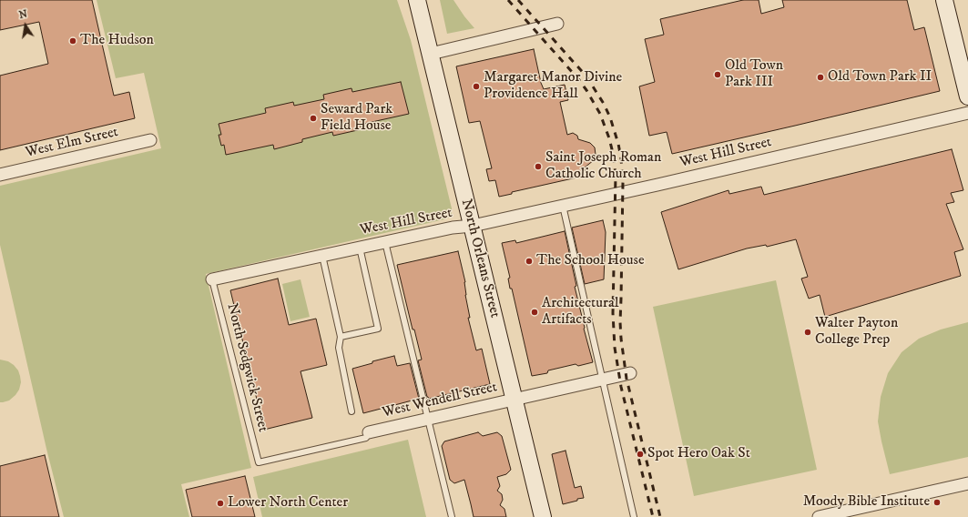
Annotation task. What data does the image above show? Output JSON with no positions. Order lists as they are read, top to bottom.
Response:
{
  "streets": {
    "street": [
      "West Elm Street",
      "West Hill Street",
      "North Orleans Street",
      "West Wendell Street"
    ],
    "lane": ["North Sedgwick Street"]
  },
  "crossings": [
    ["West Hill Street", "North Orleans Street"],
    ["West Hill Street", "North Sedgwick Street"],
    ["North Orleans Street", "West Wendell Street"],
    ["North Sedgwick Street", "West Wendell Street"]
  ],
  "places": [
    "The Hudson",
    "Old Town Park III",
    "Old Town Park II",
    "Margaret Manor Divine Providence Hall",
    "Seward Park Field House",
    "Saint Joseph Roman Catholic Church",
    "The School House",
    "Architectural Artifacts",
    "Walter Payton College Prep",
    "Spot Hero Oak St",
    "Moody Bible Institute",
    "Lower North Center"
  ],
  "north": "top"
}
